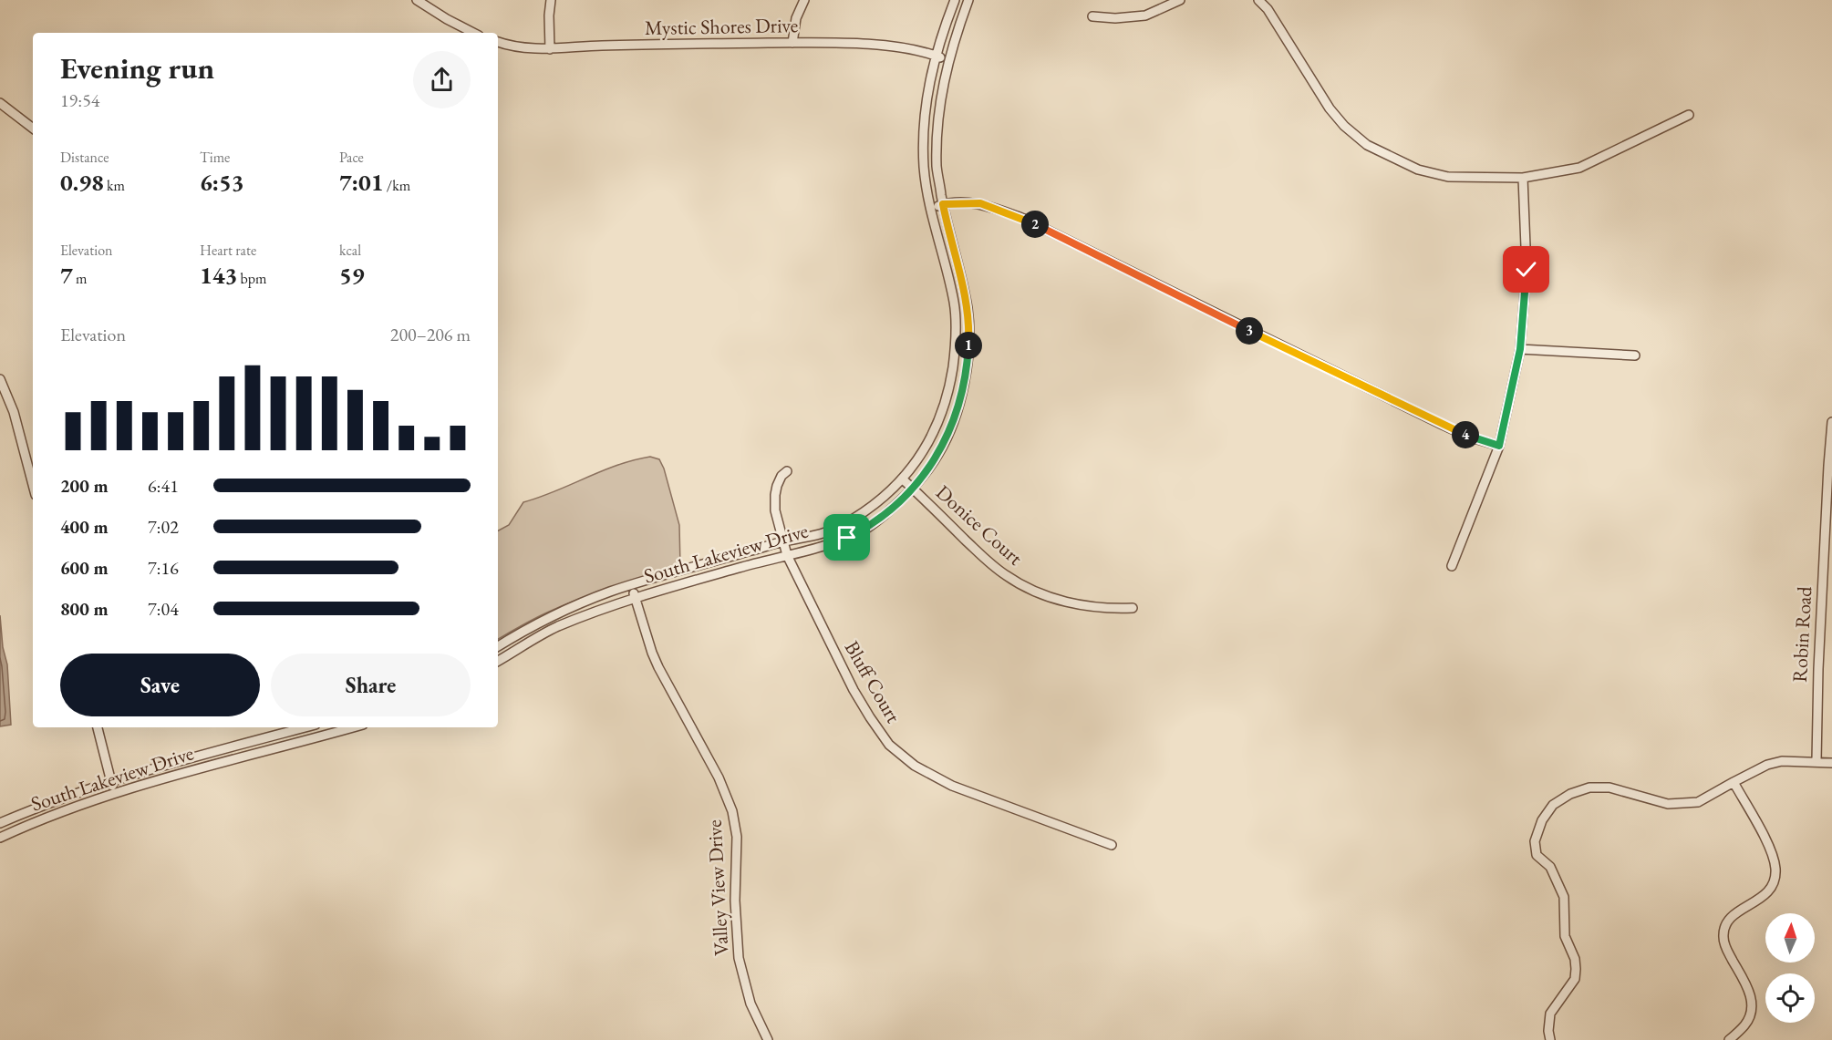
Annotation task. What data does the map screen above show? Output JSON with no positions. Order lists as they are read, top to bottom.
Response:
{
  "streets": {
    "street": [
      "Mystic Shores Drive",
      "Donice Court",
      "South Lakeview Drive",
      "Robin Road",
      "Bluff Court",
      "Valley View Drive"
    ]
  },
  "crossings": [
    ["Mystic Shores Drive", "South Lakeview Drive"],
    ["Donice Court", "South Lakeview Drive"],
    ["South Lakeview Drive", "Bluff Court"],
    ["South Lakeview Drive", "Valley View Drive"]
  ],
  "north": "top",
  "page": {
    "heading": ["Evening run", "19:54"],
    "stats": [
      ["Distance", "0.98 km"],
      ["Time", "6:53"],
      ["Pace", "7:01 /km"],
      ["Elevation", "7 m"],
      ["Heart rate", "143 bpm"],
      ["kcal", "59"]
    ],
    "pins": [
      "2",
      "3",
      "1",
      "4"
    ],
    "chart": ["Elevation", "200–206 m"],
    "list": [
      {
        "name": "200 m",
        "note": "6:41"
      },
      {
        "name": "400 m",
        "note": "7:02"
      },
      {
        "name": "600 m",
        "note": "7:16"
      },
      {
        "name": "800 m",
        "note": "7:04"
      }
    ],
    "buttons": ["Save", "Share"]
  }
}
